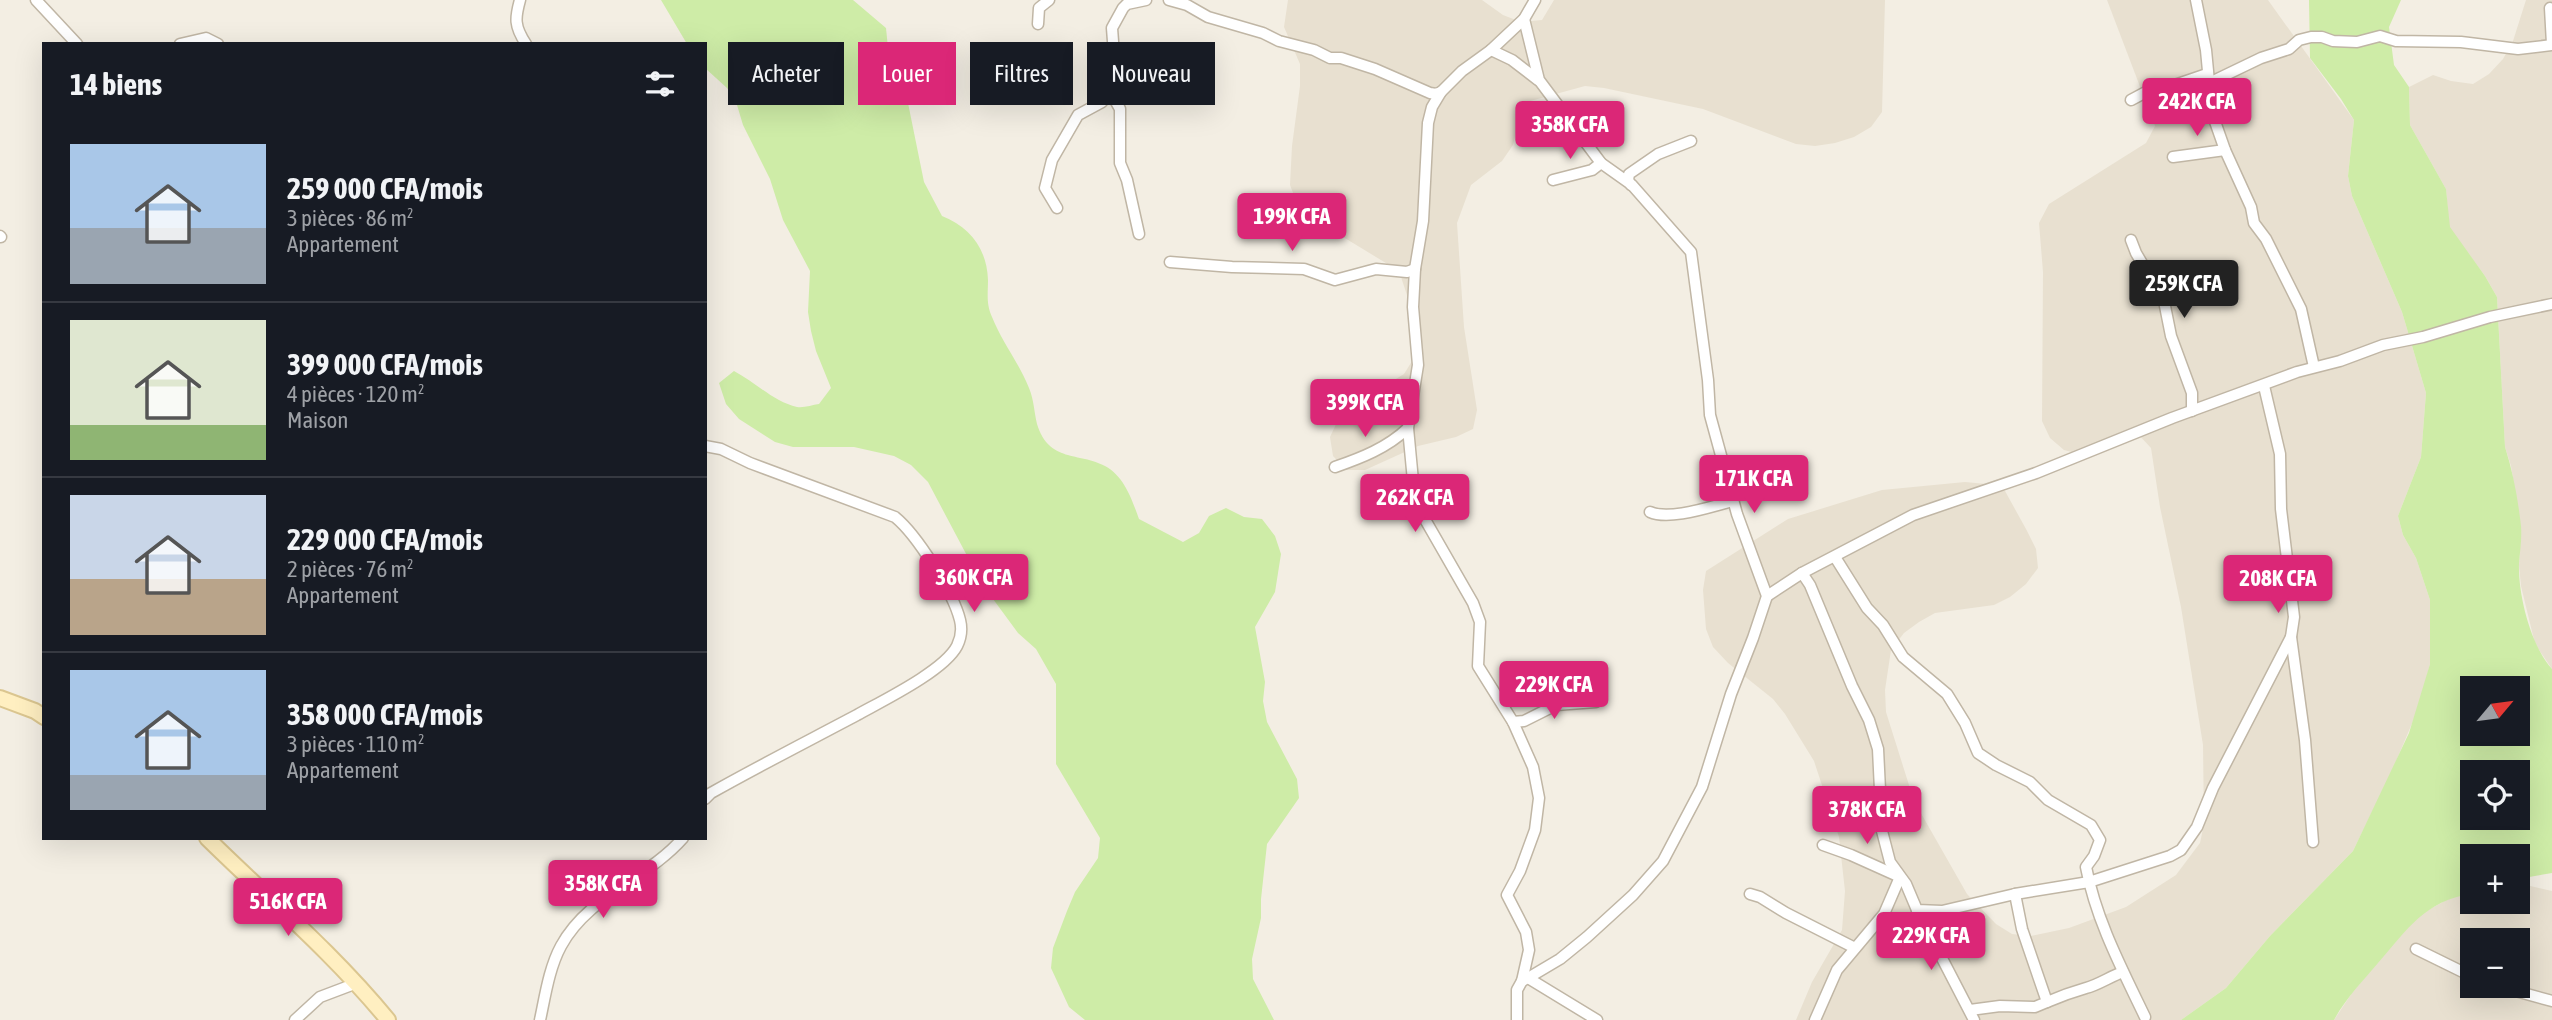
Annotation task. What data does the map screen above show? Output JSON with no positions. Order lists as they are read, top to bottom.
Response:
{
  "north": "top right",
  "page": {
    "chip": [
      "Acheter",
      "Louer",
      "Filtres",
      "Nouveau"
    ],
    "heading": "14 biens",
    "price": [
      "242K CFA",
      "358K CFA",
      "199K CFA",
      "259K CFA",
      "399K CFA",
      "171K CFA",
      "262K CFA",
      "360K CFA",
      "208K CFA",
      "229K CFA",
      "378K CFA",
      "358K CFA",
      "516K CFA",
      "229K CFA"
    ],
    "list": [
      {
        "name": "259 000 CFA/mois",
        "note": "3 pièces · 86 m² · Appartement"
      },
      {
        "name": "399 000 CFA/mois",
        "note": "4 pièces · 120 m² · Maison"
      },
      {
        "name": "229 000 CFA/mois",
        "note": "2 pièces · 76 m² · Appartement"
      },
      {
        "name": "358 000 CFA/mois",
        "note": "3 pièces · 110 m² · Appartement"
      }
    ],
    "map_buttons": ["+", "−"]
  }
}
